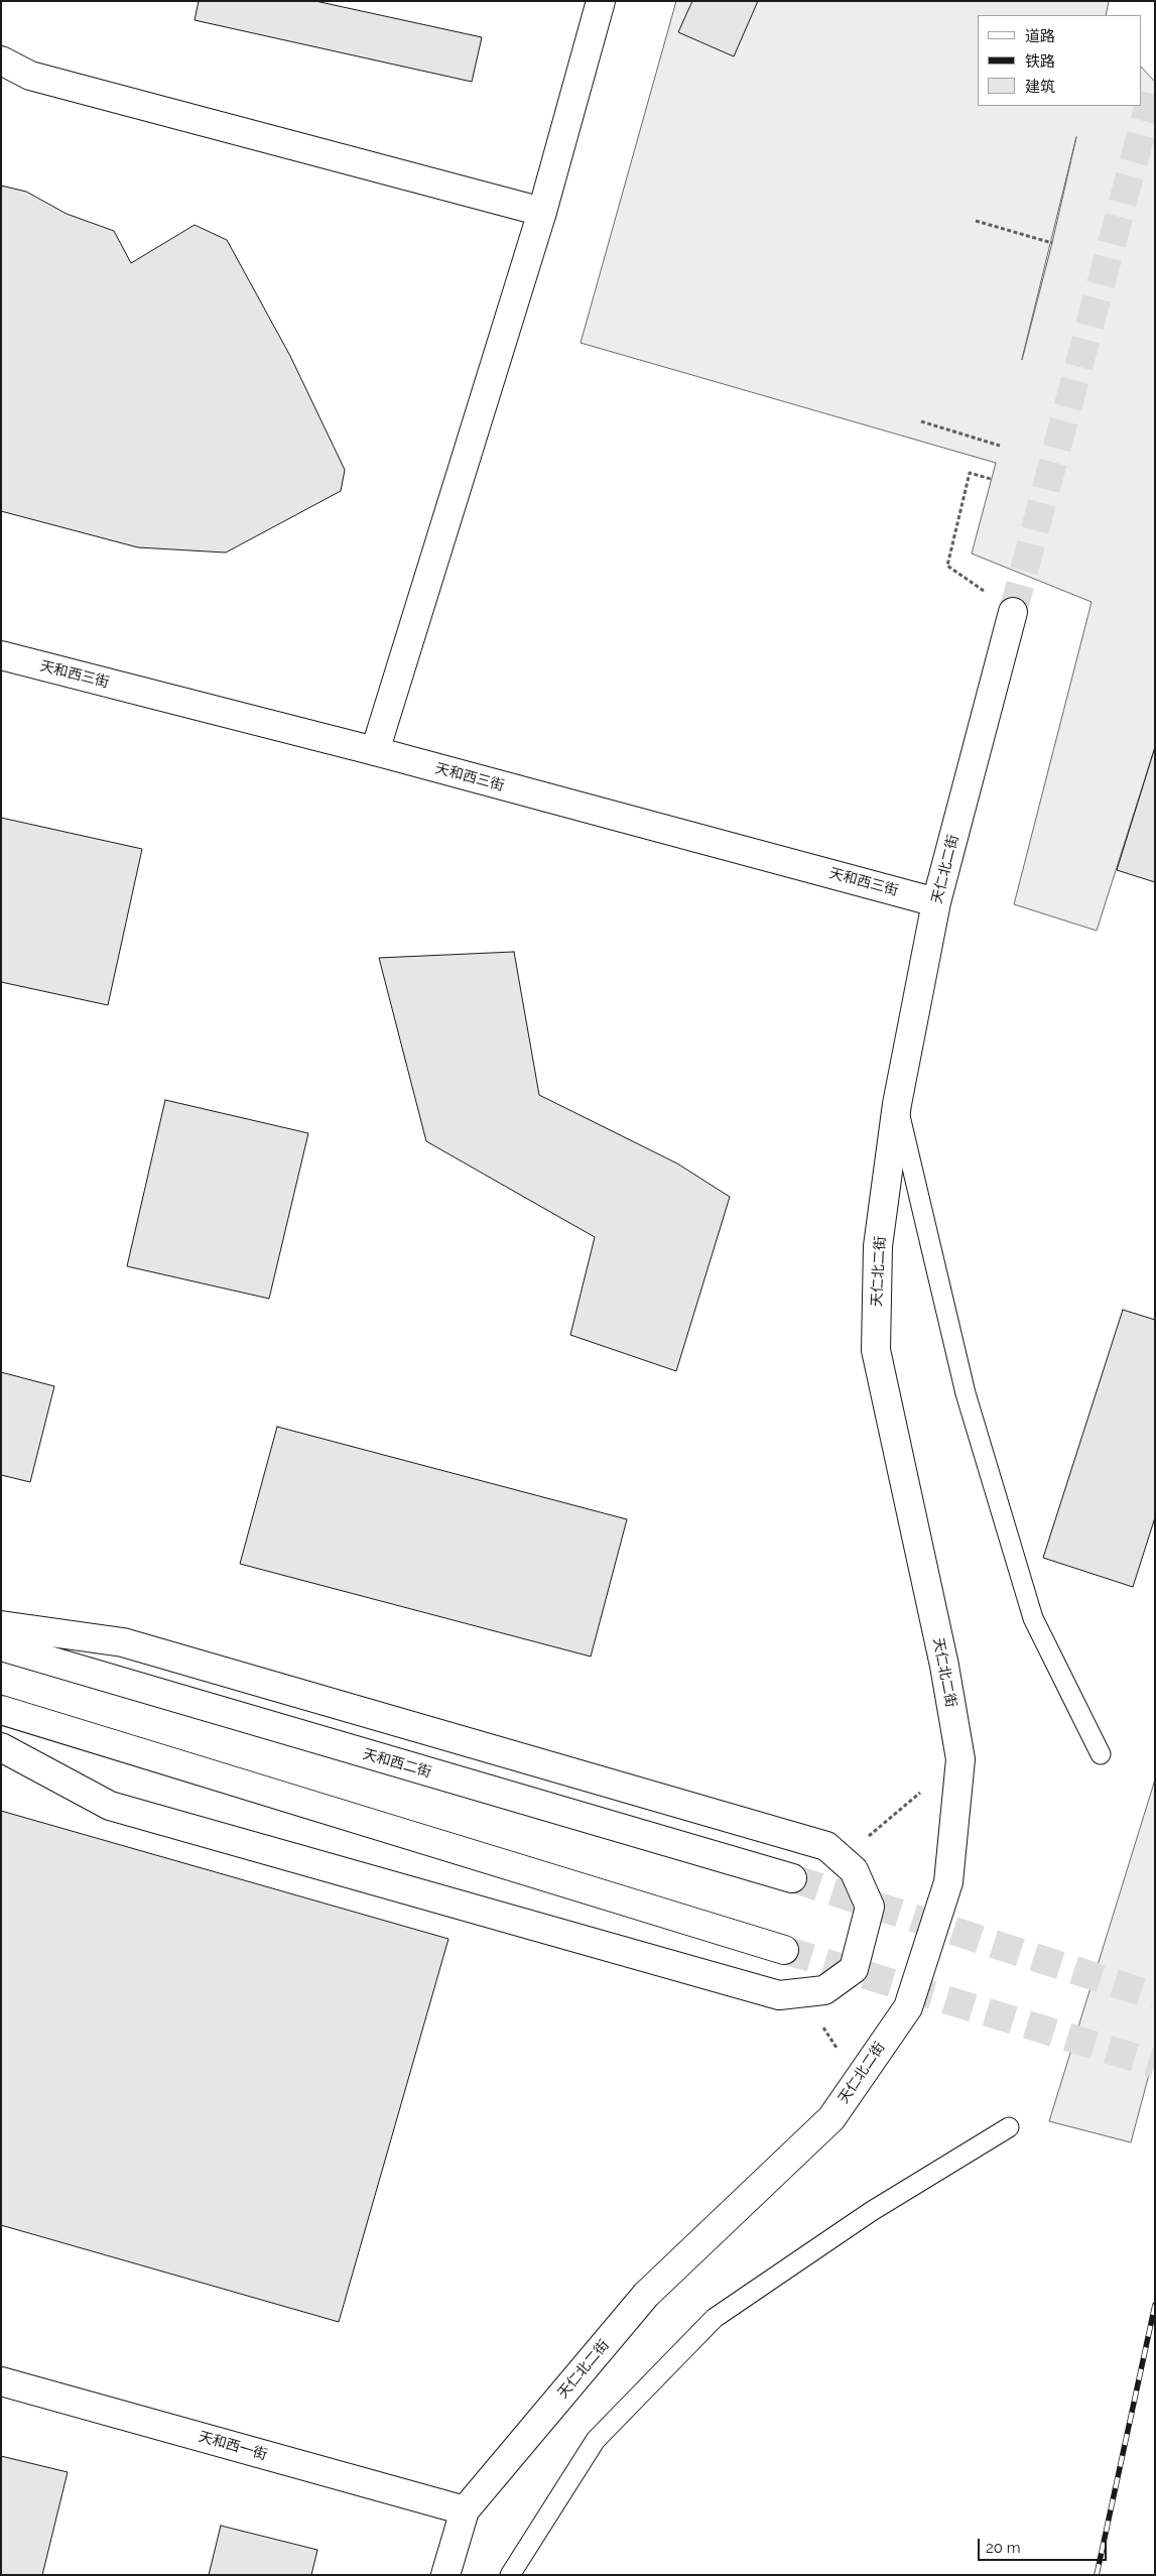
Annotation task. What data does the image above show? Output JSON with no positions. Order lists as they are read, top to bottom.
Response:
{
  "streets": {
    "street": [
      "天和西三街",
      "天仁北二街",
      "天和西二街",
      "天和西一街"
    ]
  },
  "crossings": [
    ["天和西三街", "天仁北二街"],
    ["天仁北二街", "天和西一街"]
  ],
  "legend": ["道路", "铁路", "建筑"],
  "scale_bar": "20 m"
}
